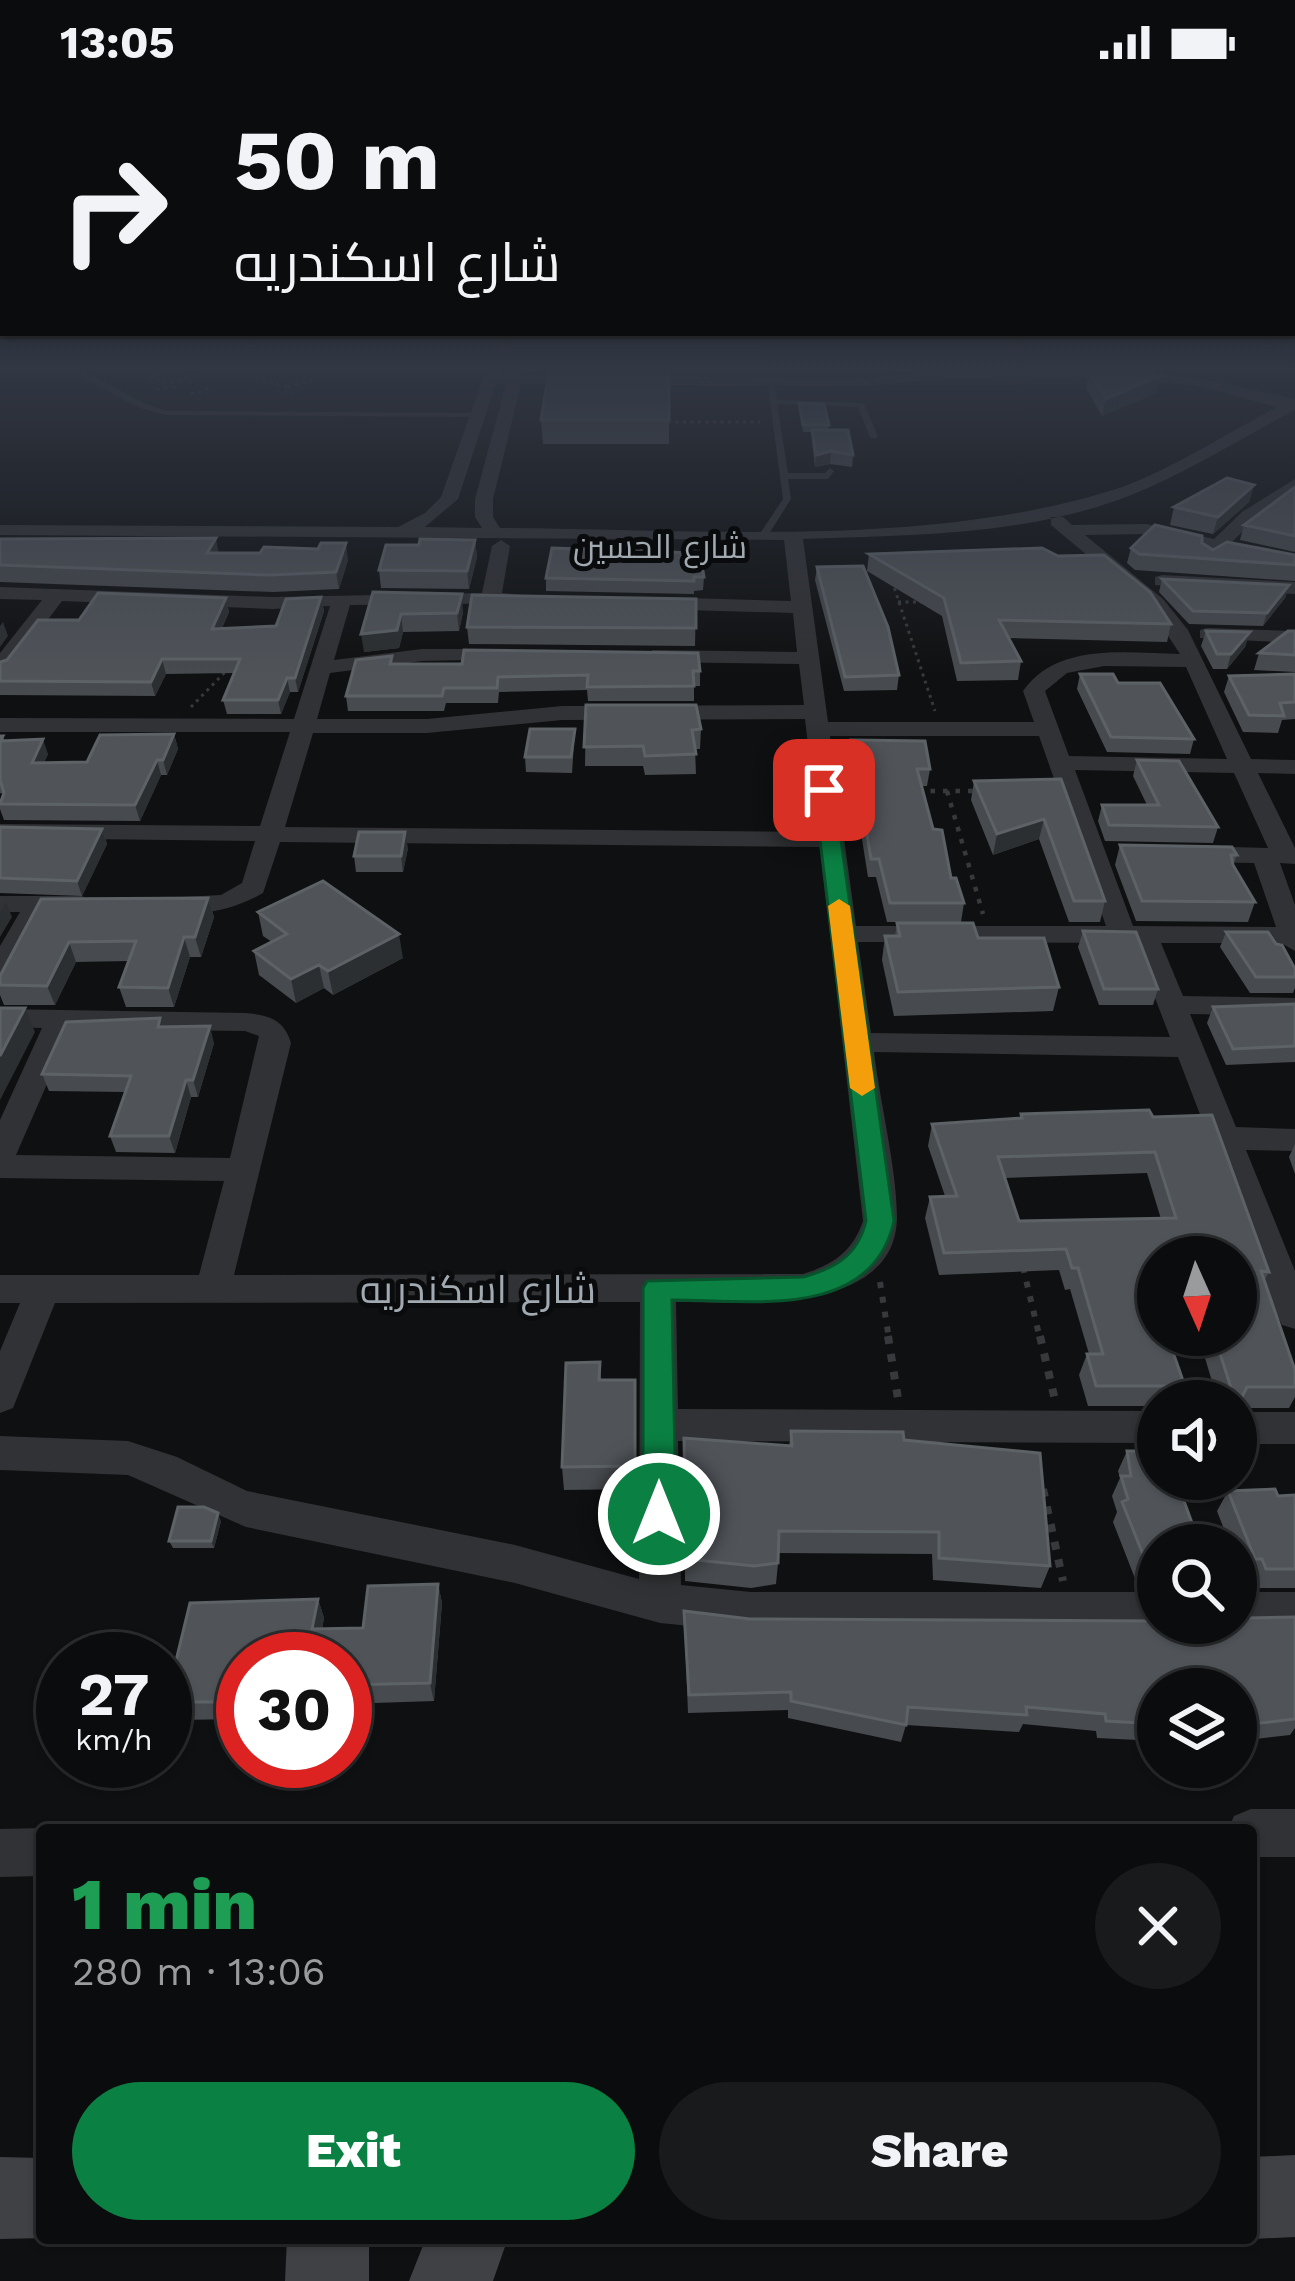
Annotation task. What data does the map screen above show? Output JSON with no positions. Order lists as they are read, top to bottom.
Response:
{
  "streets": {
    "street": ["شارع الحسين", "شارع اسكندريه"]
  },
  "north": "bottom",
  "page": {
    "status": "13:05",
    "turn": ["50 m", "شارع اسكندريه"],
    "speed": "27 km/h",
    "limit": "30",
    "heading": ["1 min", "280 m · 13:06"],
    "buttons": ["Exit", "Share"]
  }
}
